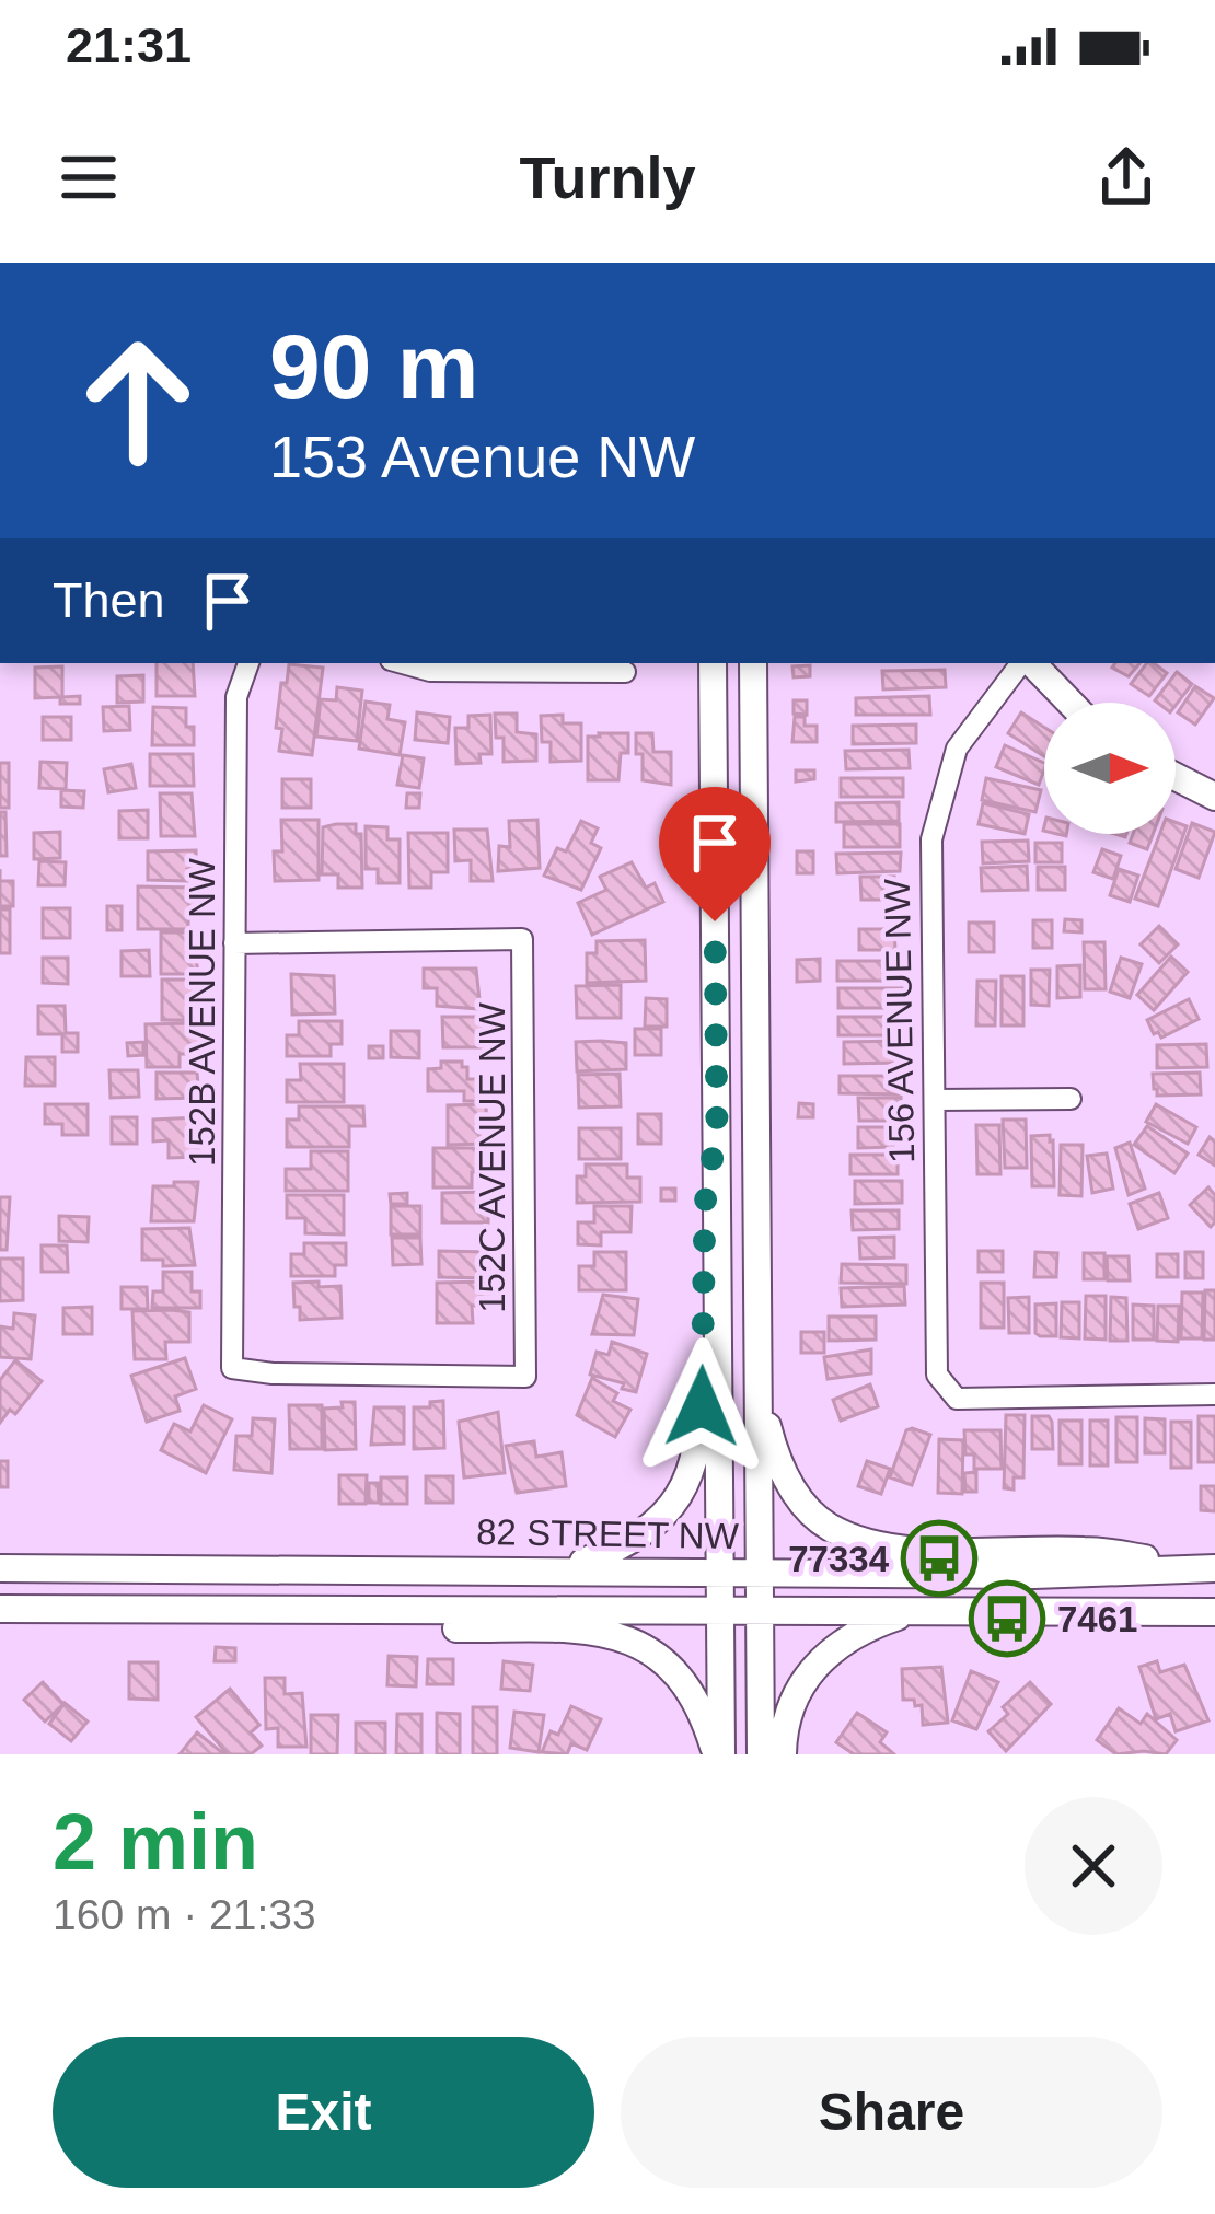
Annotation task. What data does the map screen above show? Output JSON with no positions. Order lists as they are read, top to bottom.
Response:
{
  "streets": {
    "main road": ["82 STREET NW"],
    "street": ["152B AVENUE NW", "156 AVENUE NW", "152C AVENUE NW"]
  },
  "crossings": [
    ["152B AVENUE NW", "152C AVENUE NW"]
  ],
  "places": {
    "bus stop": ["77334", "7461"]
  },
  "north": "right",
  "page": {
    "status": "21:31",
    "header": "Turnly",
    "turn": ["90 m", "153 Avenue NW"],
    "then": "Then",
    "heading": ["2 min", "160 m · 21:33"],
    "buttons": ["Exit", "Share"]
  }
}
